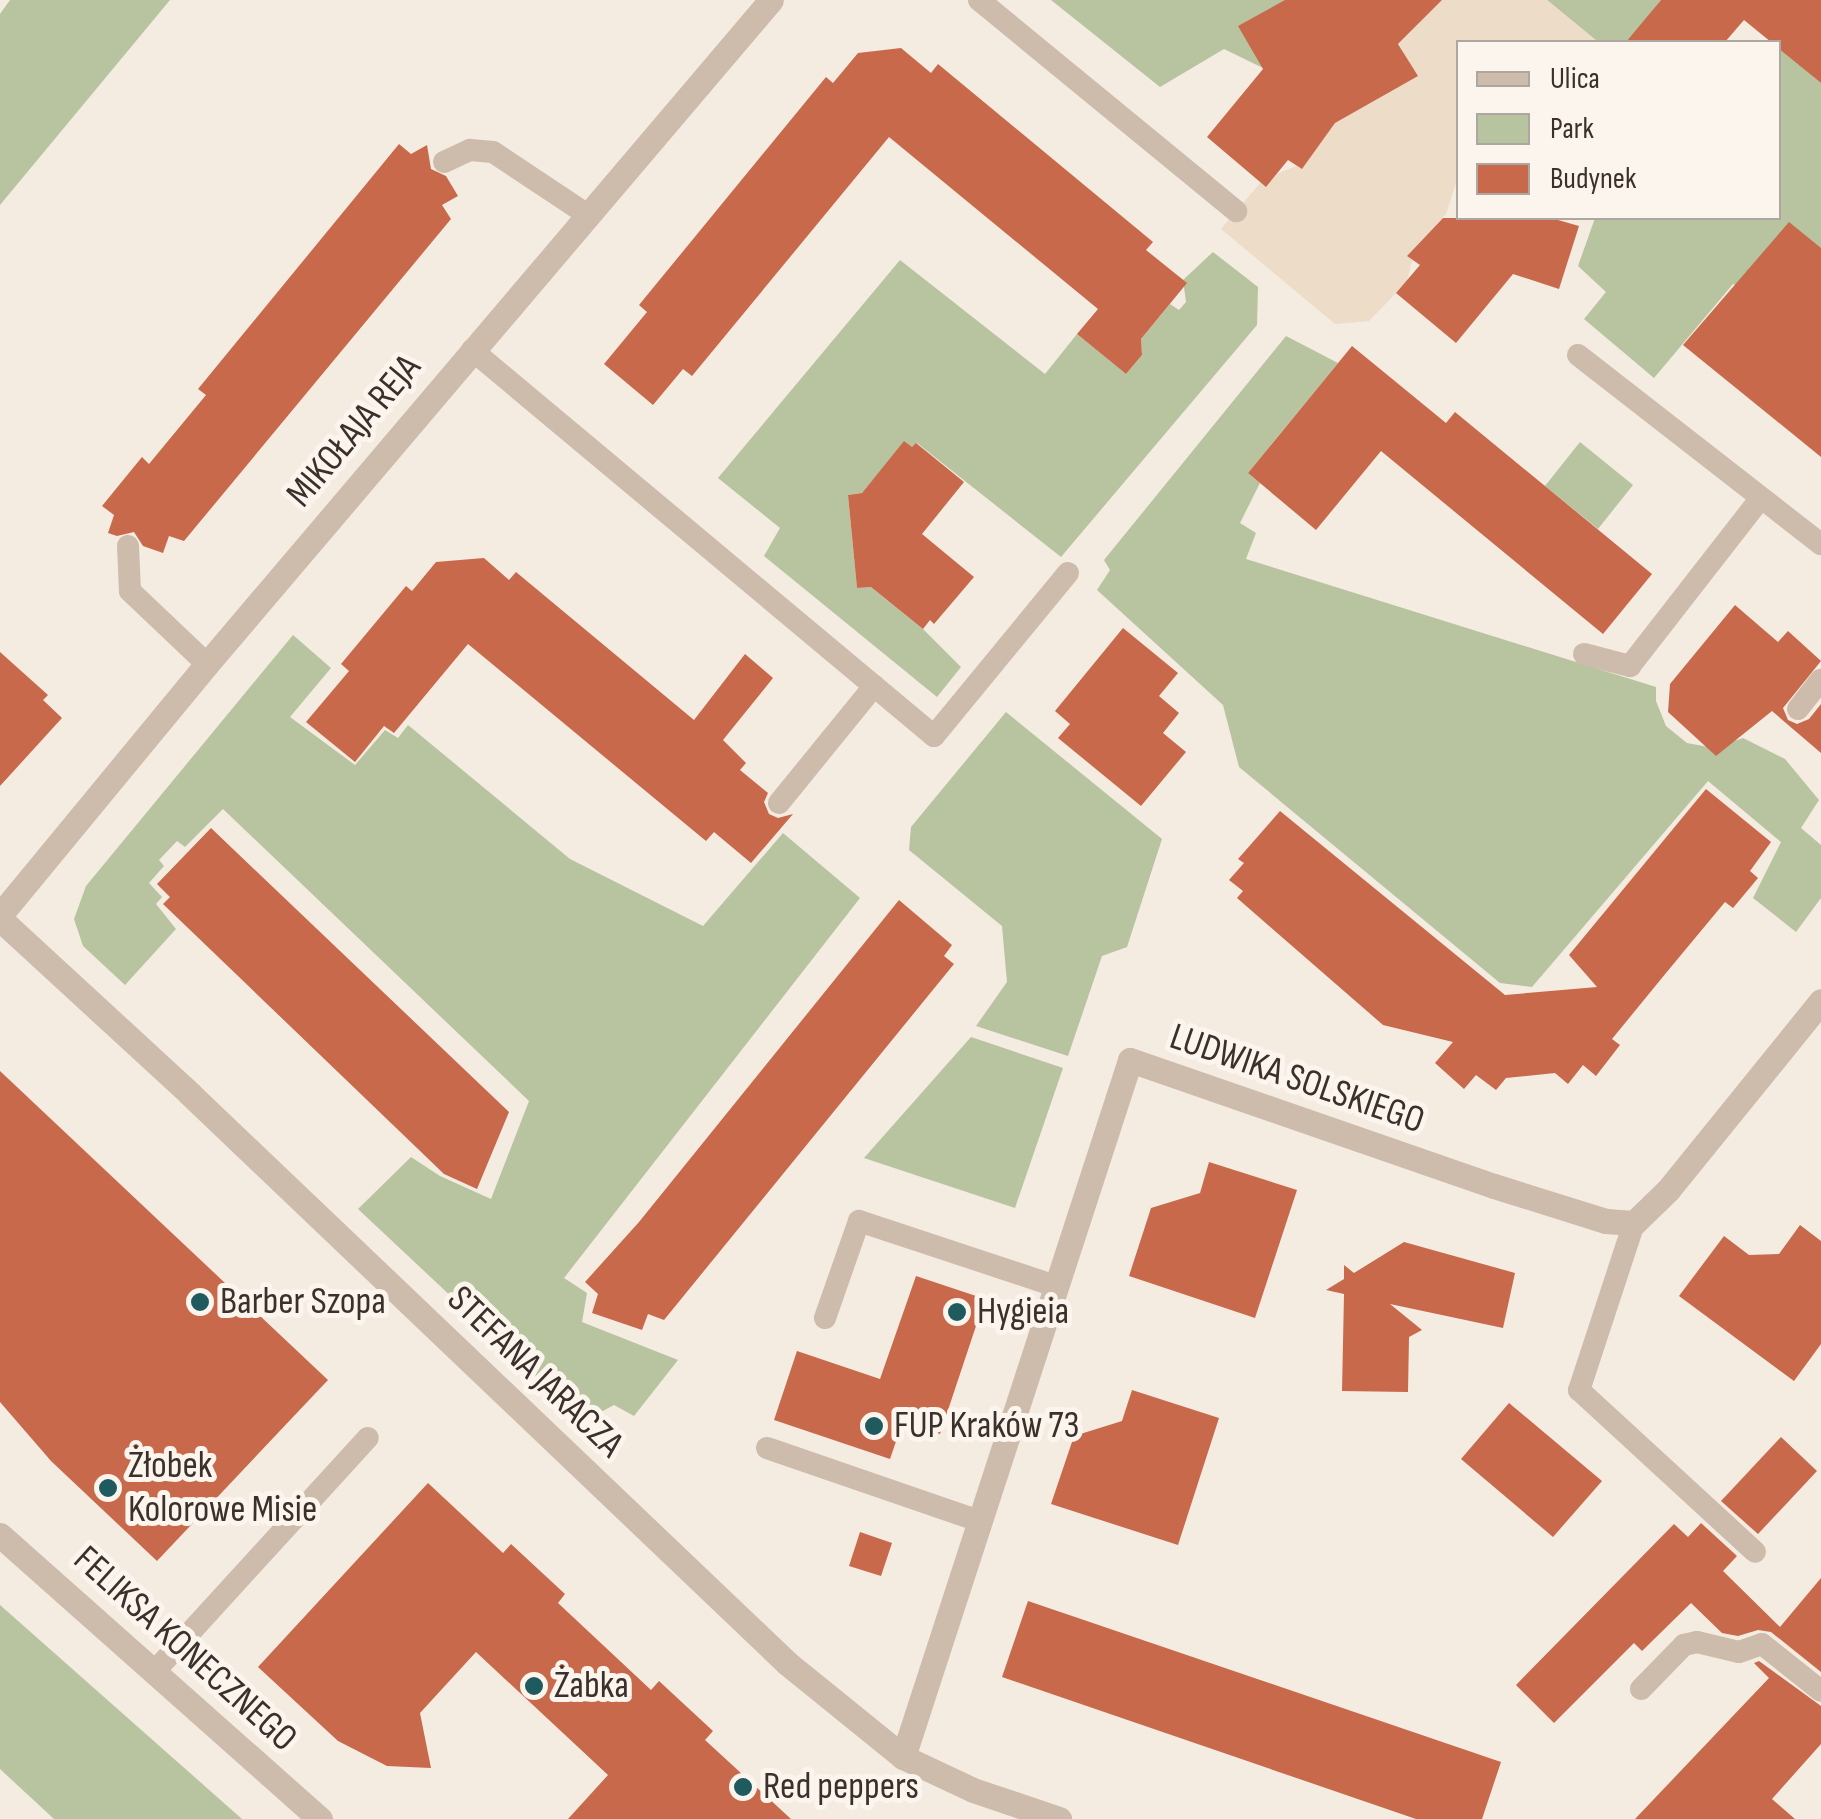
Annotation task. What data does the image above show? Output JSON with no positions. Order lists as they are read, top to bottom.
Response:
{
  "streets": {
    "street": [
      "MIKOŁAJA REJA",
      "LUDWIKA SOLSKIEGO",
      "STEFANA JARACZA",
      "FELIKSA KONECZNEGO"
    ]
  },
  "crossings": [
    ["MIKOŁAJA REJA", "STEFANA JARACZA"],
    ["LUDWIKA SOLSKIEGO", "STEFANA JARACZA"]
  ],
  "places": [
    "Barber Szopa",
    "Hygieia",
    "FUP Kraków 73",
    "Żłobek Kolorowe Misie",
    "Żabka",
    "Red peppers"
  ],
  "legend": ["Ulica", "Park", "Budynek"]
}
